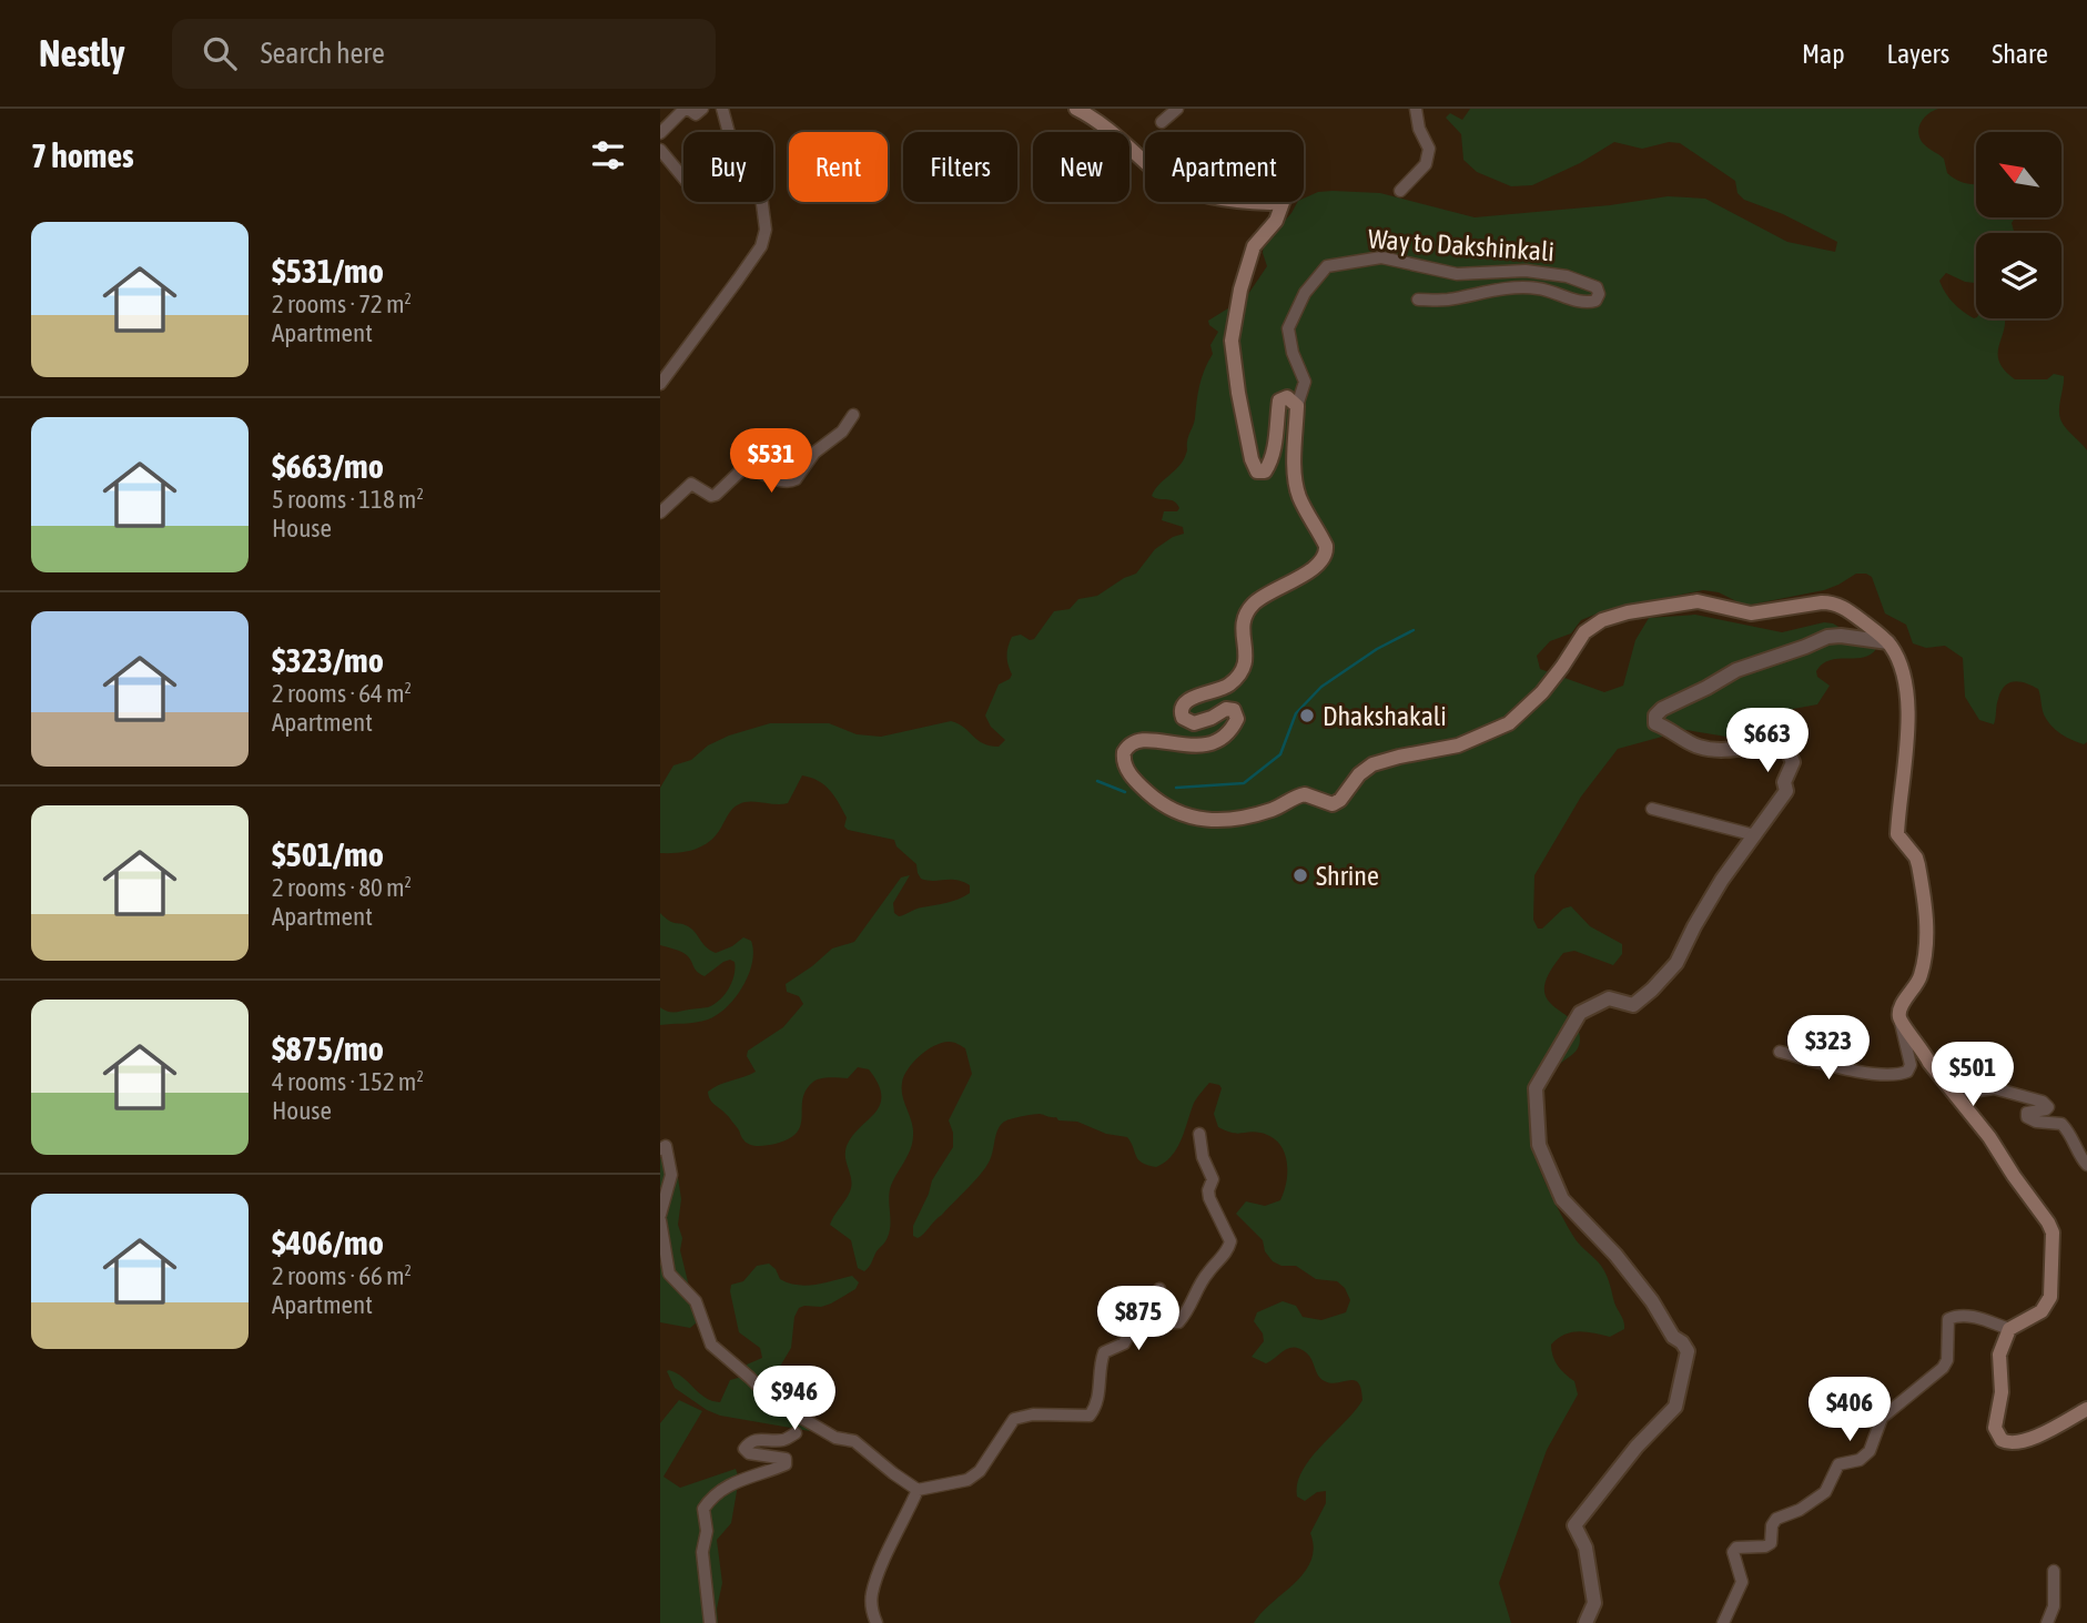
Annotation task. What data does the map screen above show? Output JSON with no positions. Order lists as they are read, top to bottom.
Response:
{
  "streets": {
    "street": ["Way to Dakshinkali"]
  },
  "places": ["Dhakshakali", "Shrine"],
  "north": "top left",
  "page": {
    "header": "Nestly",
    "search": "Search here",
    "nav": ["Map", "Layers", "Share"],
    "heading": "7 homes",
    "chip": [
      "Buy",
      "Rent",
      "Filters",
      "New",
      "Apartment"
    ],
    "list": [
      {
        "name": "$531/mo",
        "note": "2 rooms · 72 m² · Apartment"
      },
      {
        "name": "$663/mo",
        "note": "5 rooms · 118 m² · House"
      },
      {
        "name": "$323/mo",
        "note": "2 rooms · 64 m² · Apartment"
      },
      {
        "name": "$501/mo",
        "note": "2 rooms · 80 m² · Apartment"
      },
      {
        "name": "$875/mo",
        "note": "4 rooms · 152 m² · House"
      },
      {
        "name": "$406/mo",
        "note": "2 rooms · 66 m² · Apartment"
      }
    ],
    "price": [
      "$531",
      "$663",
      "$323",
      "$501",
      "$875",
      "$946",
      "$406"
    ]
  }
}
